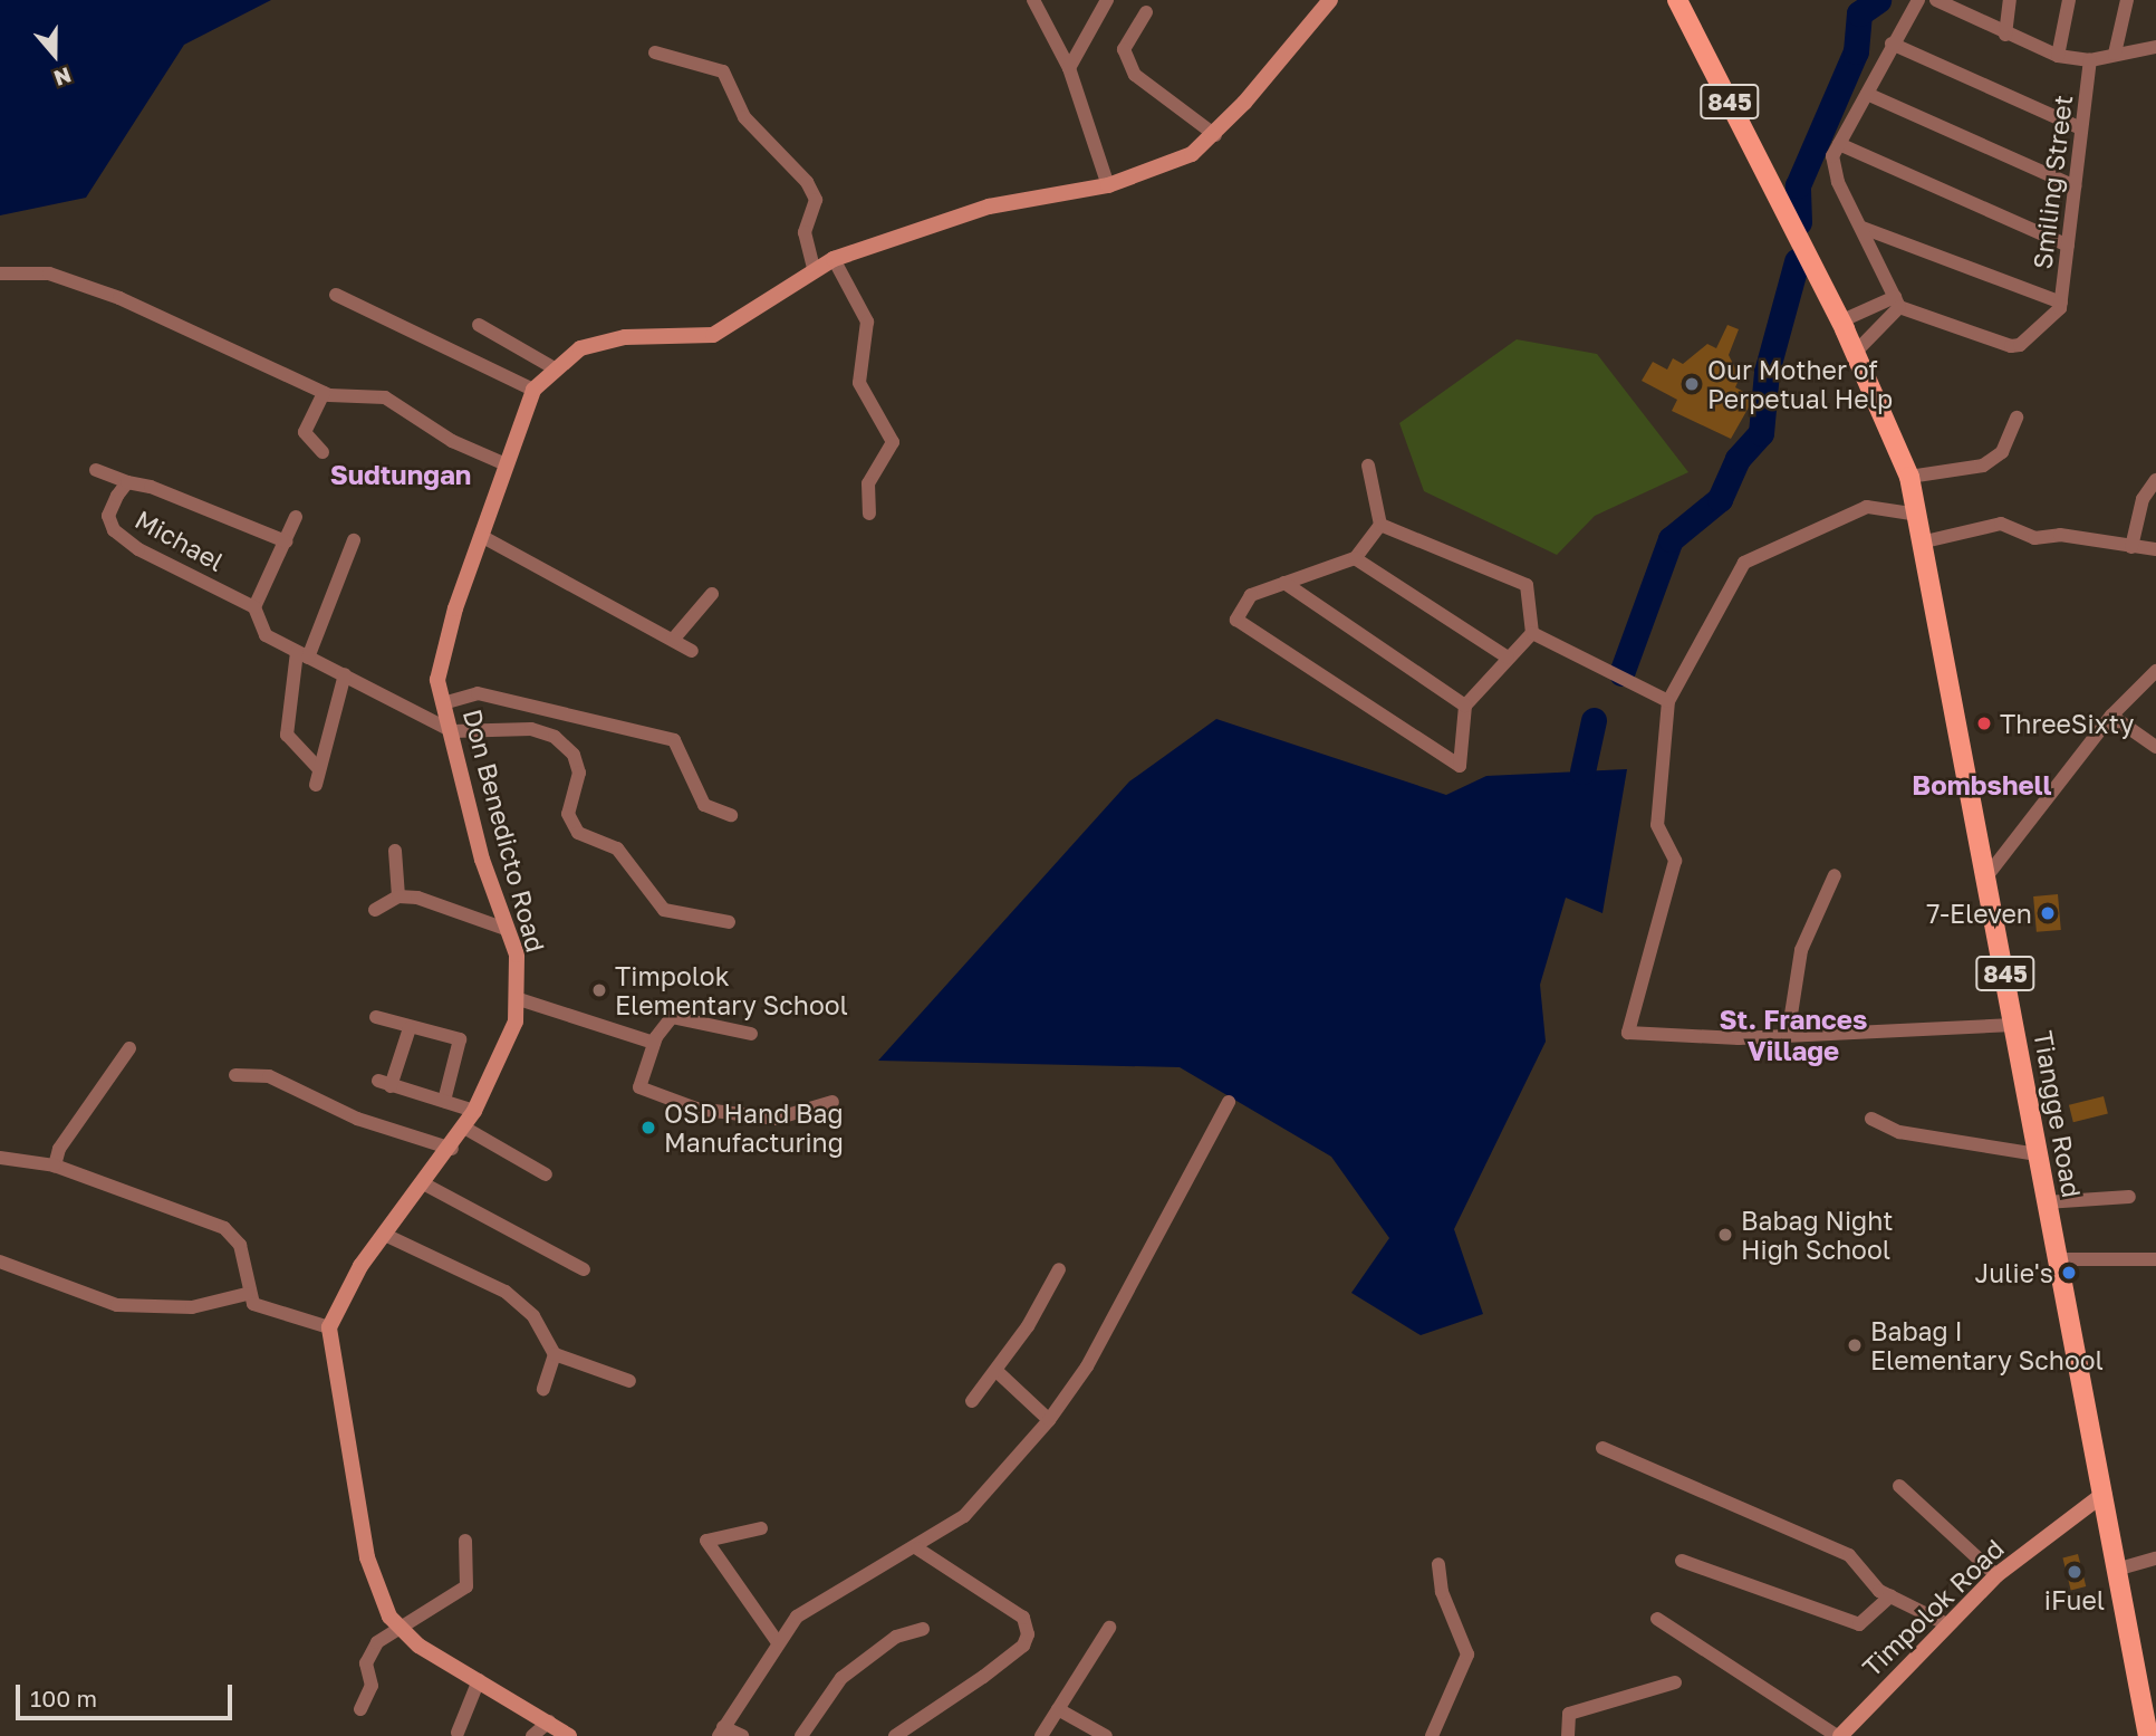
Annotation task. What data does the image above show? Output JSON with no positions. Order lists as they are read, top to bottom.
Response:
{
  "streets": {
    "main road": ["845", "Tiangge Road"],
    "street": [
      "Smiling Street",
      "Michael",
      "Don Benedicto Road",
      "Timpolok Road"
    ]
  },
  "crossings": [
    ["Tiangge Road", "Timpolok Road"]
  ],
  "districts": ["Sudtungan", "Bombshell", "St. Frances Village"],
  "places": [
    "Our Mother of Perpetual Help",
    "ThreeSixty",
    "7-Eleven",
    "Timpolok Elementary School",
    "OSD Hand Bag Manufacturing",
    "Babag Night High School",
    "Julie's",
    "Babag I Elementary School",
    "iFuel"
  ],
  "scale_bar": "100 m",
  "north": "bottom"
}
